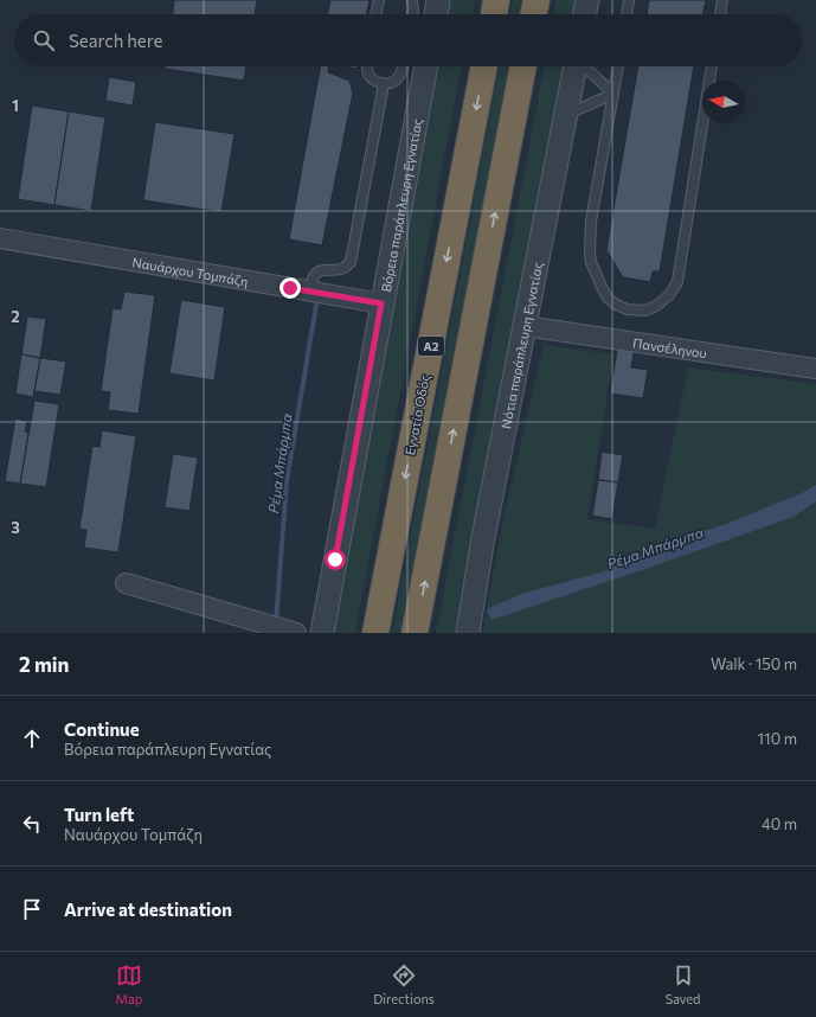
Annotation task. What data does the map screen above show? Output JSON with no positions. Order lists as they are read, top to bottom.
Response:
{
  "streets": {
    "highway": ["Α2", "Εγνατία Οδός"],
    "street": [
      "Βόρεια παράπλευρη Εγνατίας",
      "Ναυάρχου Τομπάζη",
      "Νότια παράπλευρη Εγνατίας",
      "Πανσέληνου"
    ]
  },
  "crossings": [
    ["Βόρεια παράπλευρη Εγνατίας", "Ναυάρχου Τομπάζη"],
    ["Νότια παράπλευρη Εγνατίας", "Πανσέληνου"]
  ],
  "water": ["Ρέμα Μπάρμπα"],
  "north": "left",
  "page": {
    "search": "Search here",
    "heading": ["2 min", "Walk · 150 m"],
    "list": [
      ["Continue", "Βόρεια παράπλευρη Εγνατίας", "110 m"],
      ["Turn left", "Ναυάρχου Τομπάζη", "40 m"],
      "Arrive at destination"
    ],
    "nav": ["Map", "Directions", "Saved"]
  },
  "grid": {
    "rows": ["1", "2", "3"]
  }
}
